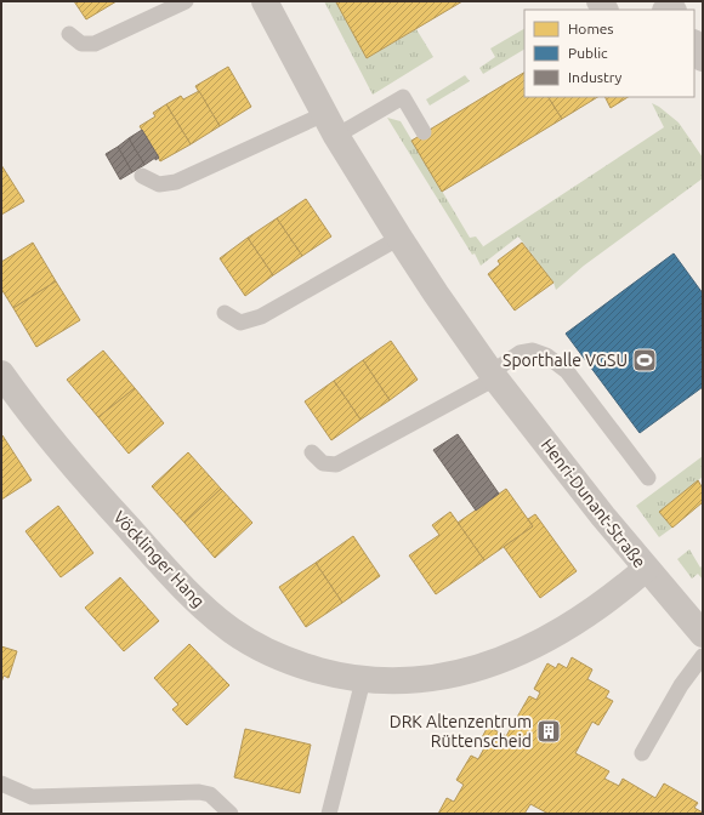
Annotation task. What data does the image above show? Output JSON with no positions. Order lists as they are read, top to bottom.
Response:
{
  "streets": {
    "street": ["Henri-Dunant-Straße", "Vöcklinger Hang"]
  },
  "crossings": [
    ["Henri-Dunant-Straße", "Vöcklinger Hang"]
  ],
  "places": {
    "sports": ["Sporthalle VGSU"],
    "building": ["DRK Altenzentrum Rüttenscheid"]
  },
  "legend": ["Homes", "Public", "Industry"]
}
